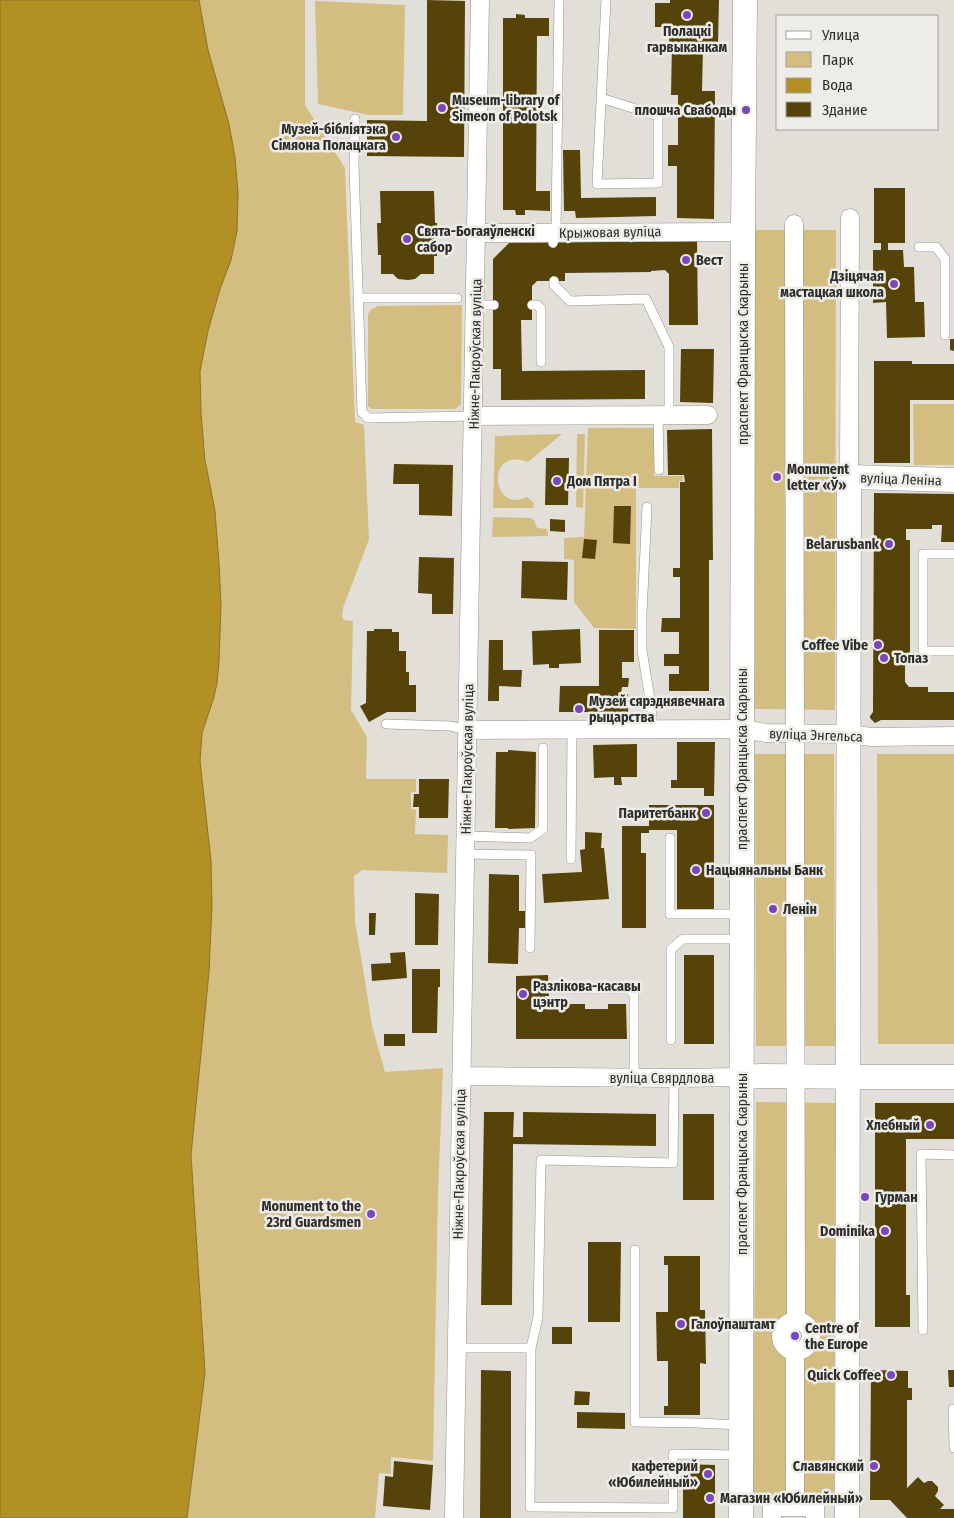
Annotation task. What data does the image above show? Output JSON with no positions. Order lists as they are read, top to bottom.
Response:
{
  "streets": {
    "street": [
      "Крыжовая вуліца",
      "Ніжне-Пакроўская вуліца",
      "праспект Францыска Скарыны",
      "вуліца Леніна",
      "вуліца Энгельса",
      "вуліца Свярдлова"
    ]
  },
  "crossings": [
    ["Крыжовая вуліца", "Ніжне-Пакроўская вуліца"],
    ["Крыжовая вуліца", "праспект Францыска Скарыны"],
    ["Ніжне-Пакроўская вуліца", "вуліца Энгельса"],
    ["Ніжне-Пакроўская вуліца", "вуліца Свярдлова"],
    ["праспект Францыска Скарыны", "вуліца Энгельса"],
    ["праспект Францыска Скарыны", "вуліца Свярдлова"]
  ],
  "places": [
    "Полацкі гарвыканкам",
    "Museum-library of Simeon of Polotsk",
    "плошча Свабоды",
    "Музей-бібліятэка Сімяона Полацкага",
    "Свята-Богаяўленскі сабор",
    "Вест",
    "Дзіцячая мастацкая школа",
    "Monument letter «Ў»",
    "Дом Пятра І",
    "Belarusbank",
    "Coffee Vibe",
    "Топаз",
    "Музей сярэднявечнага рыцарства",
    "Паритетбанк",
    "Нацыянальны Банк",
    "Ленін",
    "Разлікова-касавы цэнтр",
    "Хлебный",
    "Гурман",
    "Monument to the 23rd Guardsmen",
    "Dominika",
    "Галоўпаштамт",
    "Centre of the Europe",
    "Quick Coffee",
    "Славянский",
    "кафетерий «Юбилейный»",
    "Магазин «Юбилейный»"
  ],
  "legend": [
    "Улица",
    "Парк",
    "Вода",
    "Здание"
  ]
}
